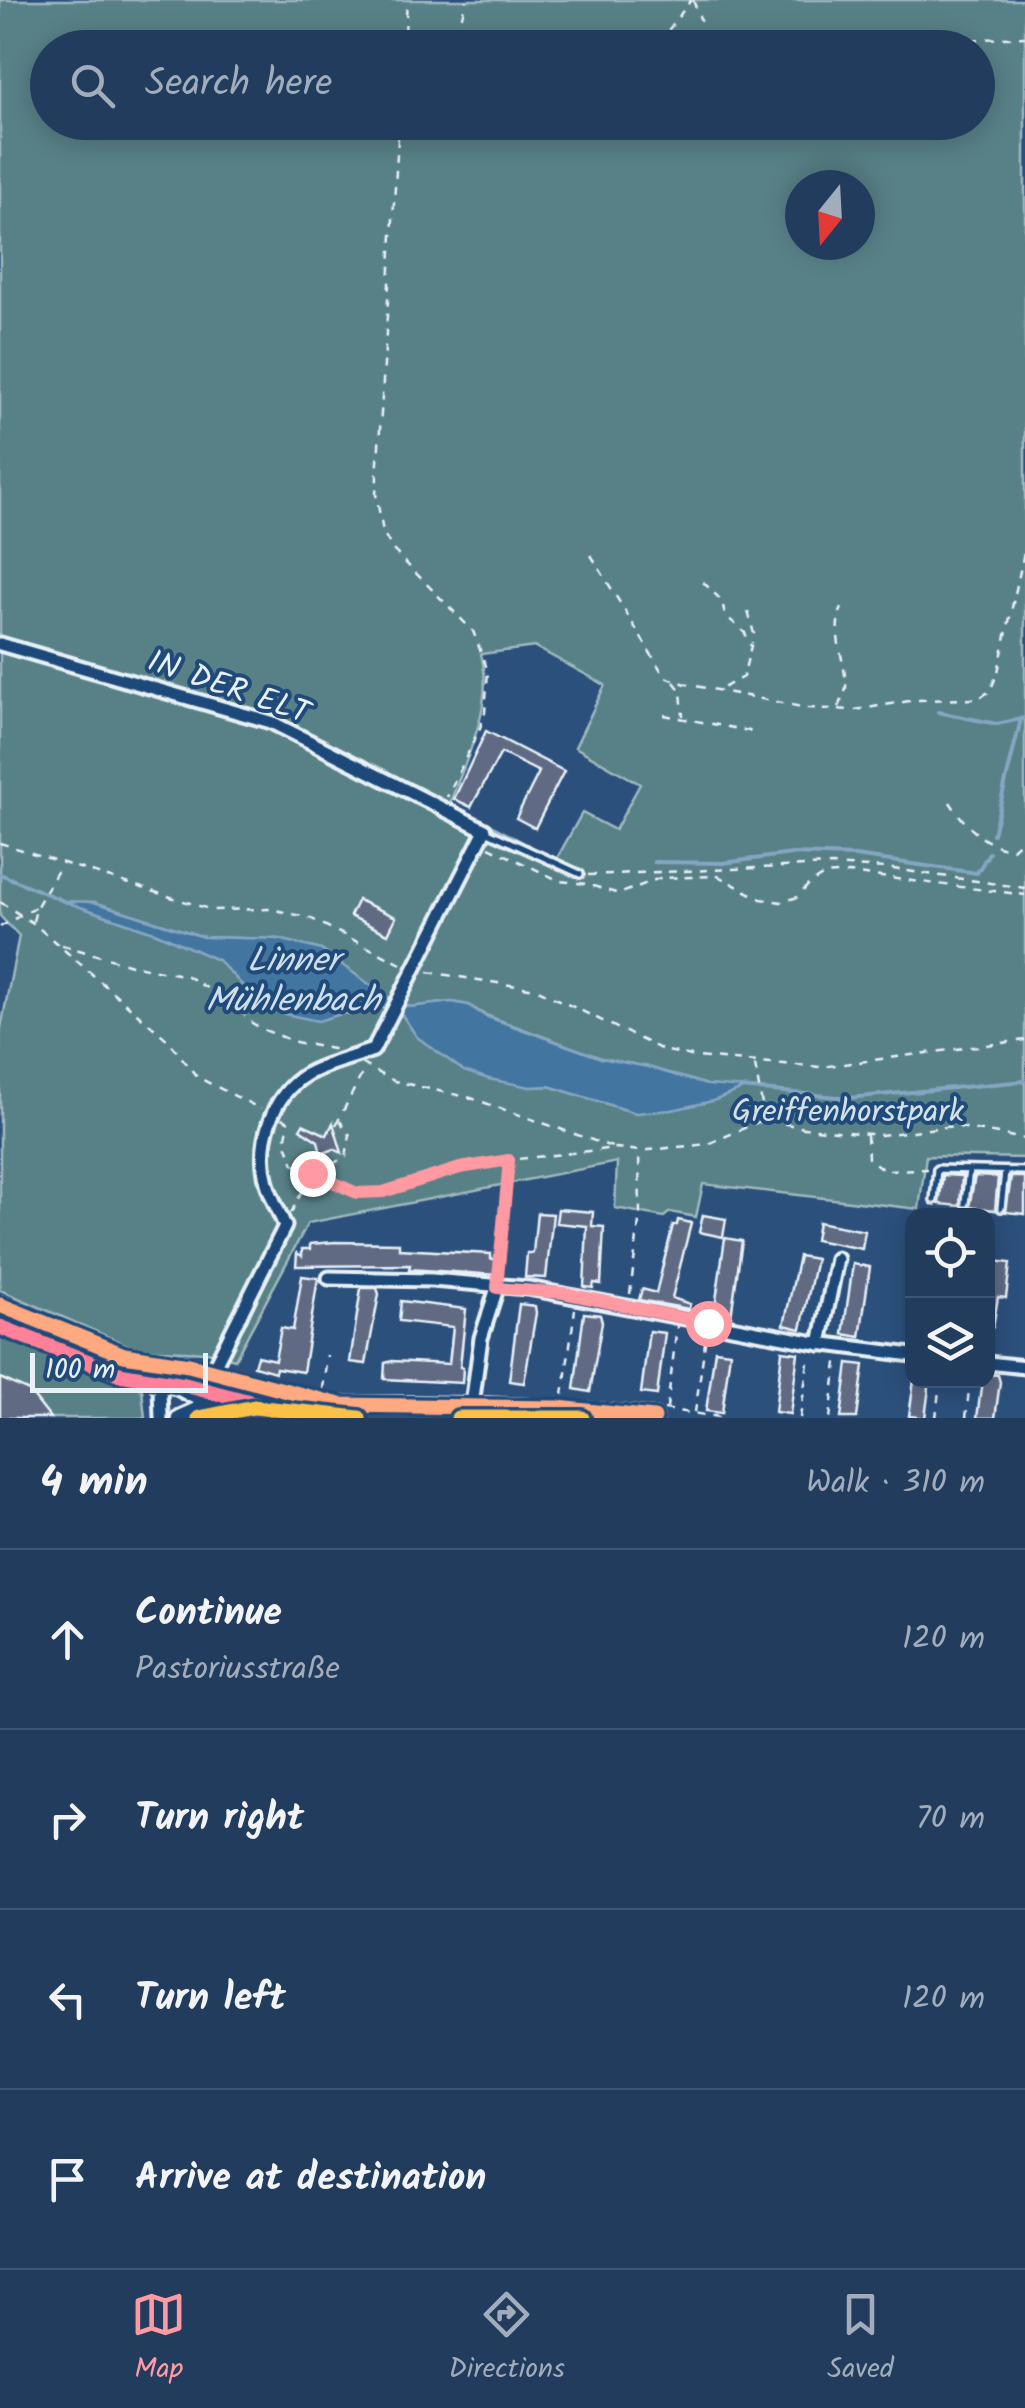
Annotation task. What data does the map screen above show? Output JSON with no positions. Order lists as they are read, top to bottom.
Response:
{
  "streets": {
    "street": ["IN DER ELT"]
  },
  "water": ["Linner Mühlenbach"],
  "parks": ["Greiffenhorstpark"],
  "scale_bar": "100 m",
  "north": "bottom",
  "page": {
    "search": "Search here",
    "scale": "100 m",
    "heading": ["4 min", "Walk · 310 m"],
    "list": [
      ["Continue", "Pastoriusstraße", "120 m"],
      ["Turn right", "70 m"],
      ["Turn left", "120 m"],
      "Arrive at destination"
    ],
    "nav": ["Map", "Directions", "Saved"]
  }
}
